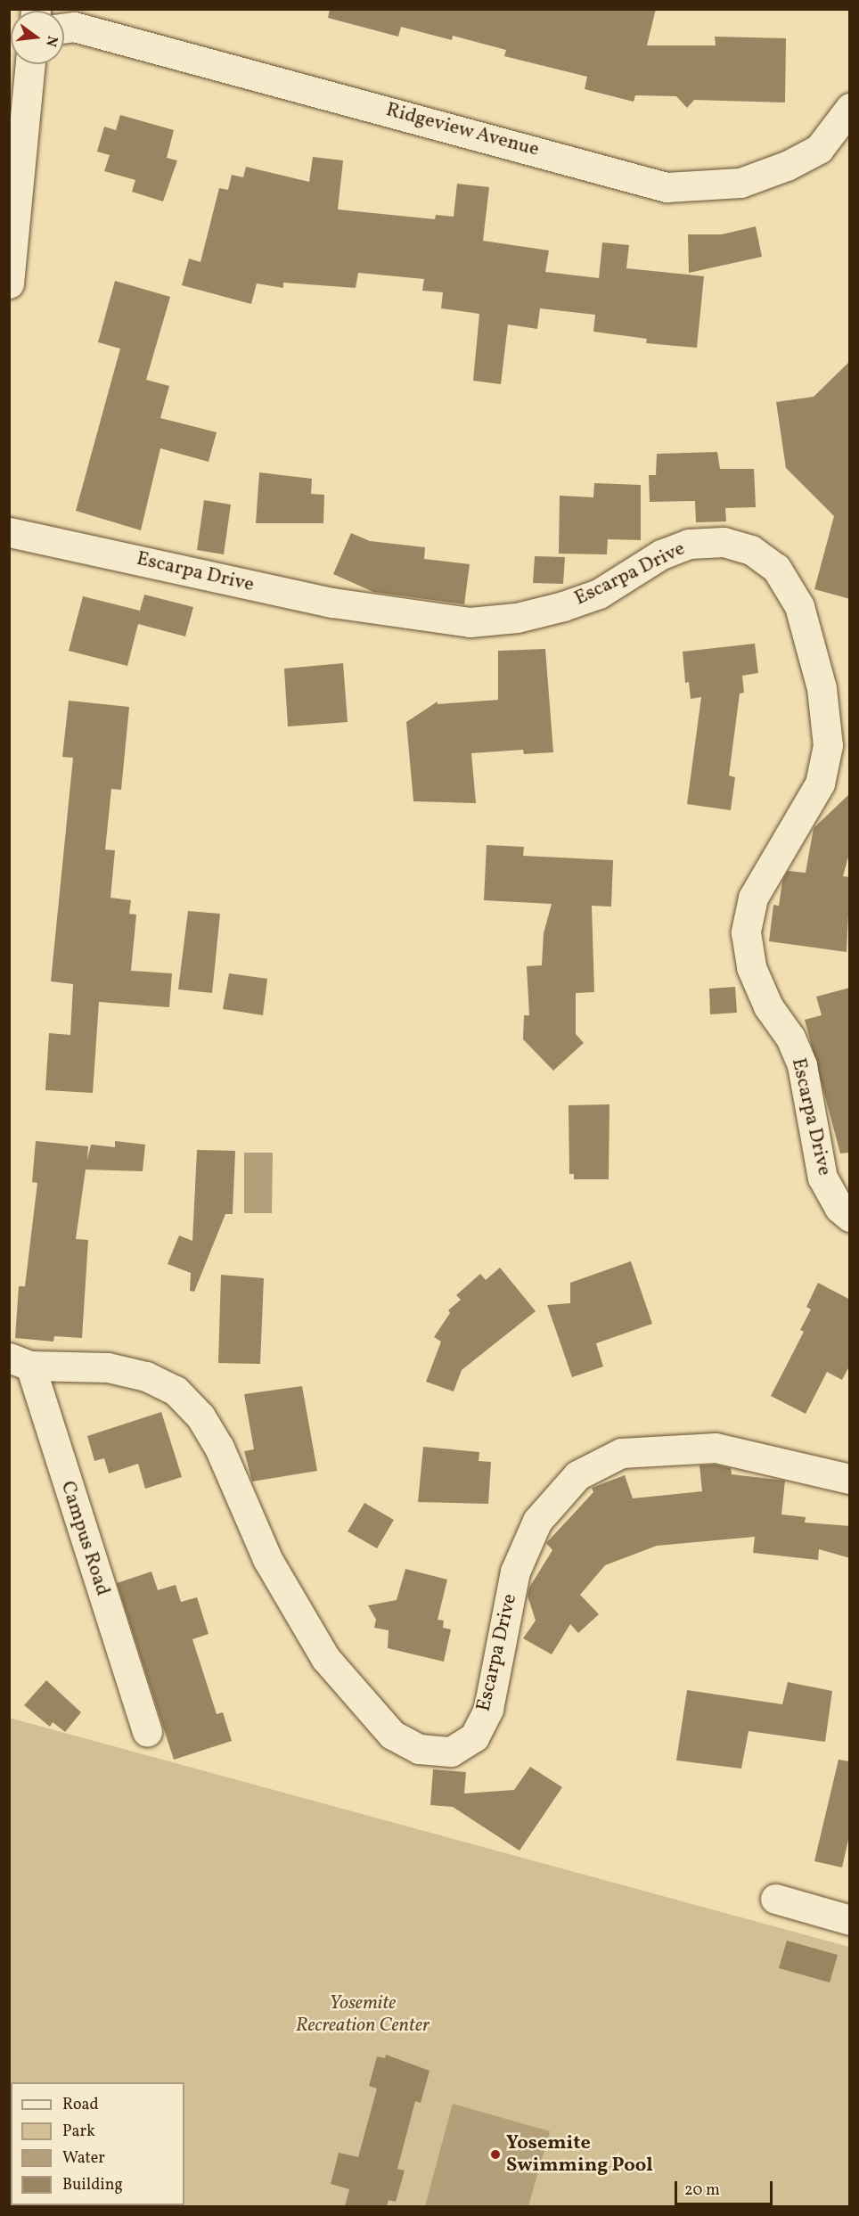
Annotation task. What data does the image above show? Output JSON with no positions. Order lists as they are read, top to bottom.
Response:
{
  "streets": {
    "street": ["Ridgeview Avenue", "Escarpa Drive", "Campus Road"]
  },
  "crossings": [
    ["Escarpa Drive", "Campus Road"]
  ],
  "parks": ["Yosemite Recreation Center"],
  "places": ["Yosemite Swimming Pool"],
  "legend": [
    "Road",
    "Park",
    "Water",
    "Building"
  ],
  "scale_bar": "20 m",
  "north": "right"
}
